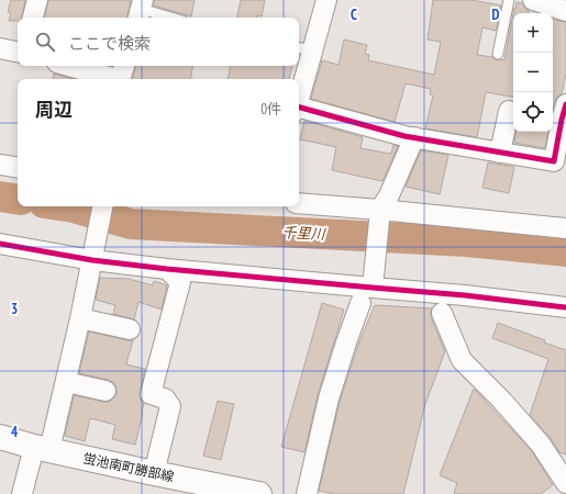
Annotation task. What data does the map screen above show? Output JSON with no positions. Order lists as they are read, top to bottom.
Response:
{
  "streets": {
    "street": ["蛍池南町勝部線"]
  },
  "water": ["千里川"],
  "page": {
    "map_buttons": ["+", "−"],
    "search": "ここで検索",
    "heading": ["周辺", "0件"]
  },
  "grid": {
    "columns": ["C", "D"],
    "rows": ["3", "4"]
  }
}
